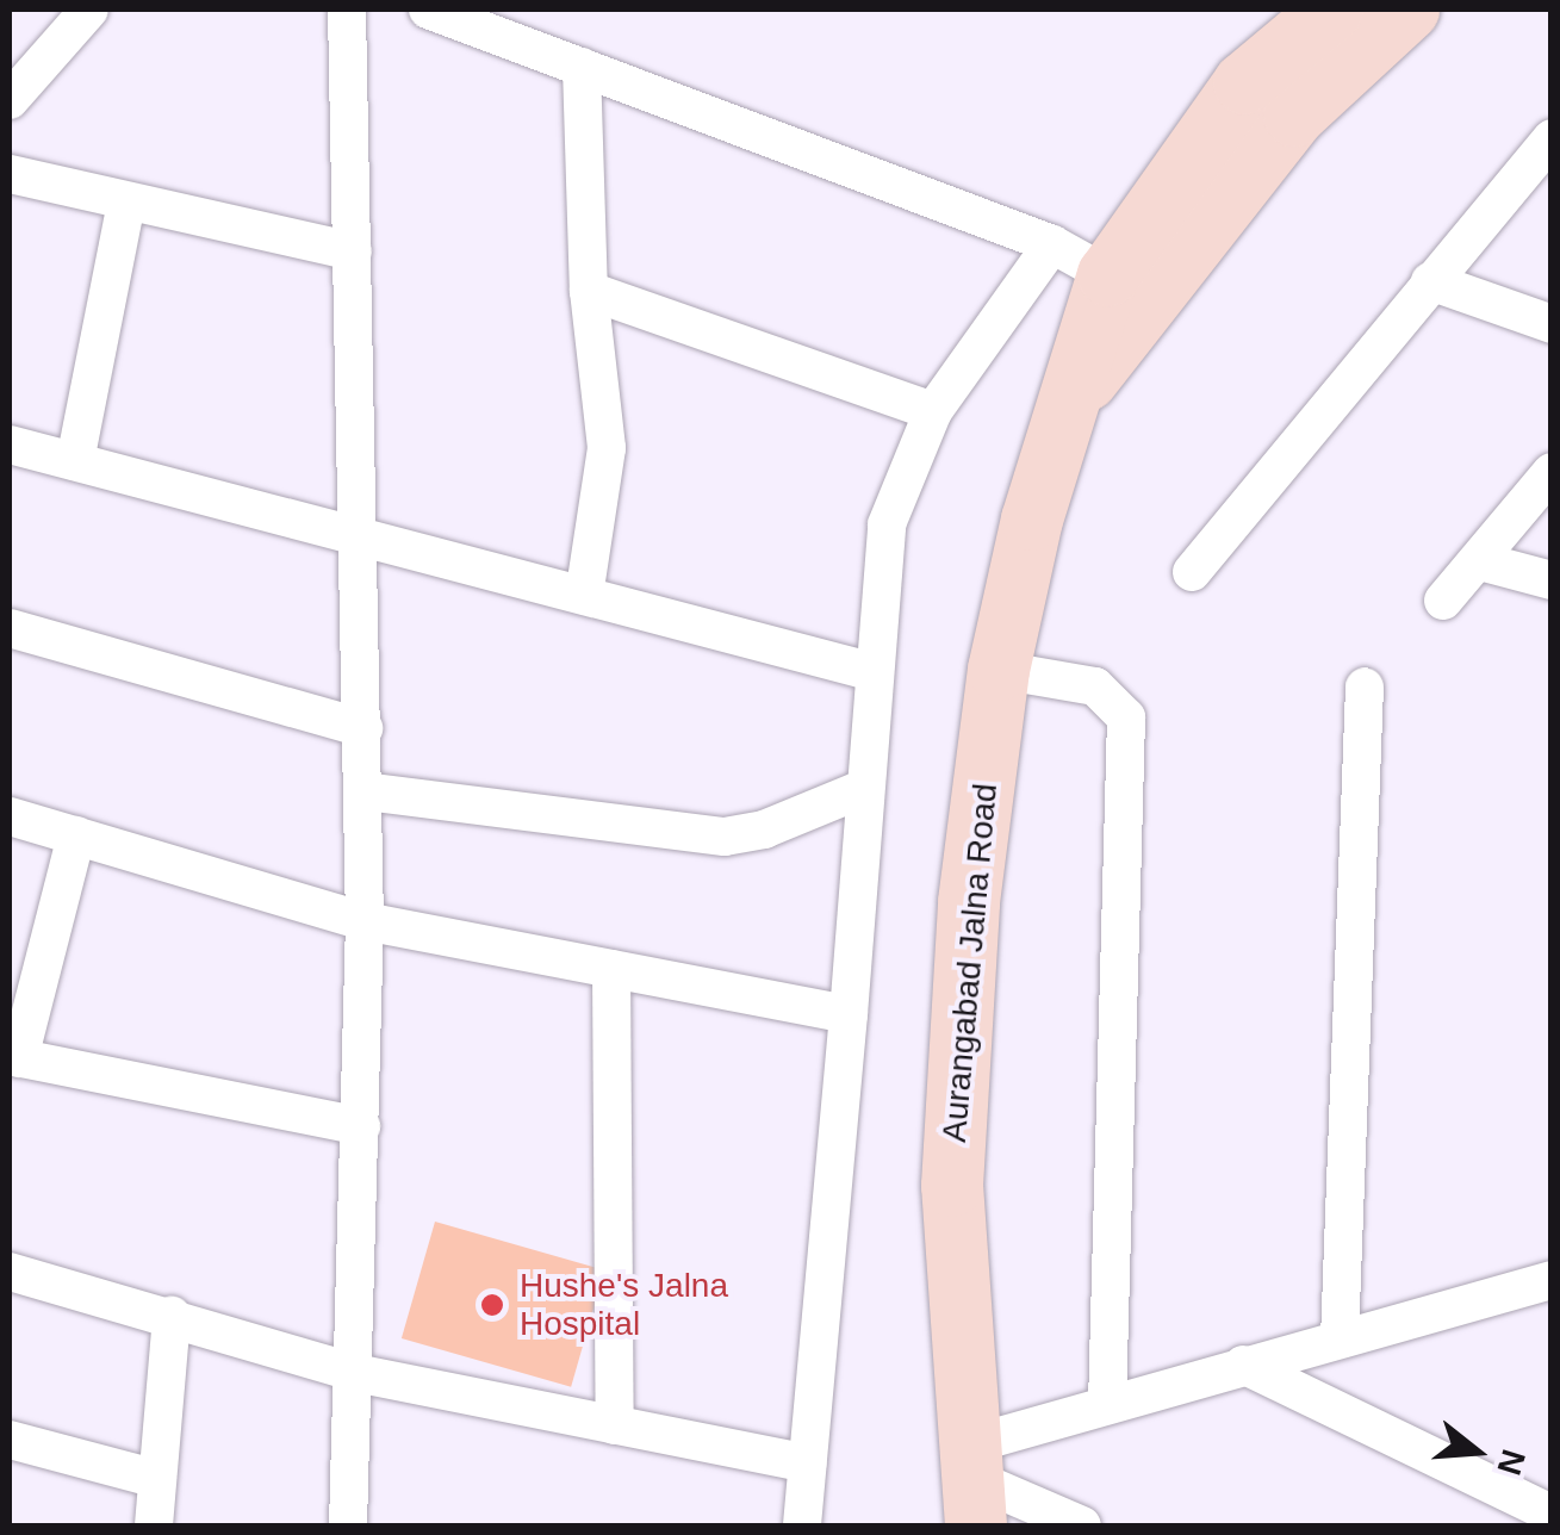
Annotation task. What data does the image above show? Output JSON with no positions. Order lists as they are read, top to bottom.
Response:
{
  "streets": {
    "main road": ["Aurangabad Jalna Road"]
  },
  "places": ["Hushe's Jalna Hospital"],
  "north": "right"
}
